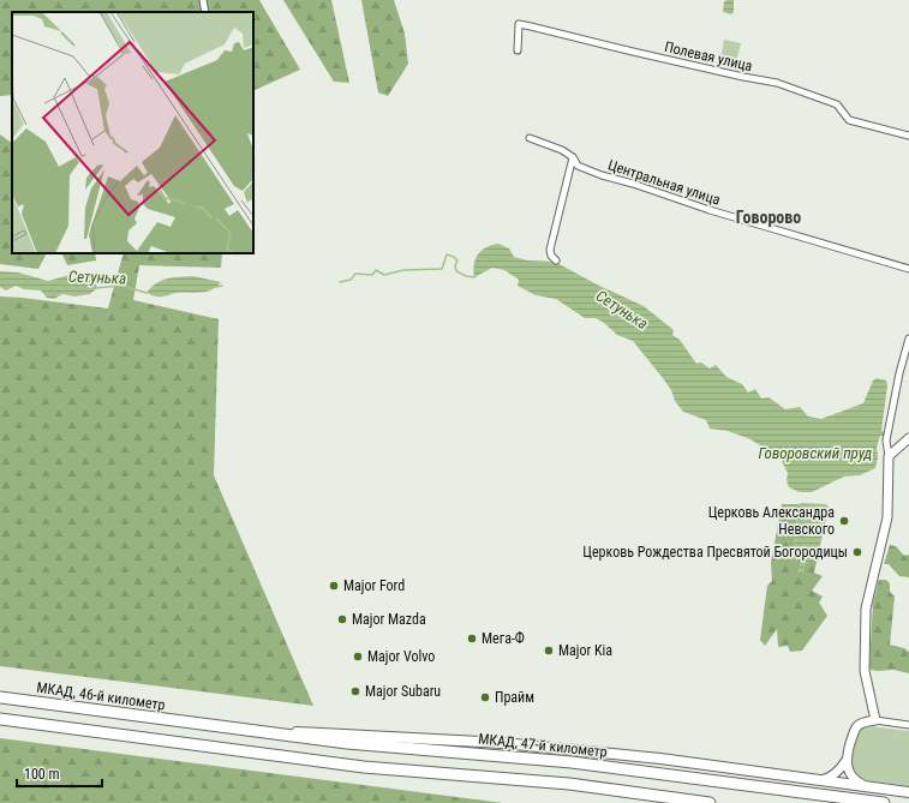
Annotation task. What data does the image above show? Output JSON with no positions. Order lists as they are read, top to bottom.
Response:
{
  "streets": {
    "highway": ["МКАД, 46-й километр", "МКАД, 47-й километр"],
    "street": ["Полевая улица", "Центральная улица"]
  },
  "crossings": [
    ["МКАД, 46-й километр", "МКАД, 47-й километр"]
  ],
  "districts": ["Говорово"],
  "water": ["Сетунька", "Говоровский пруд"],
  "places": [
    "Церковь Александра Невского",
    "Церковь Рождества Пресвятой Богородицы",
    "Major Ford",
    "Major Mazda",
    "Мега-Ф",
    "Major Kia",
    "Major Volvo",
    "Major Subaru",
    "Прайм"
  ],
  "scale_bar": "100 m"
}
